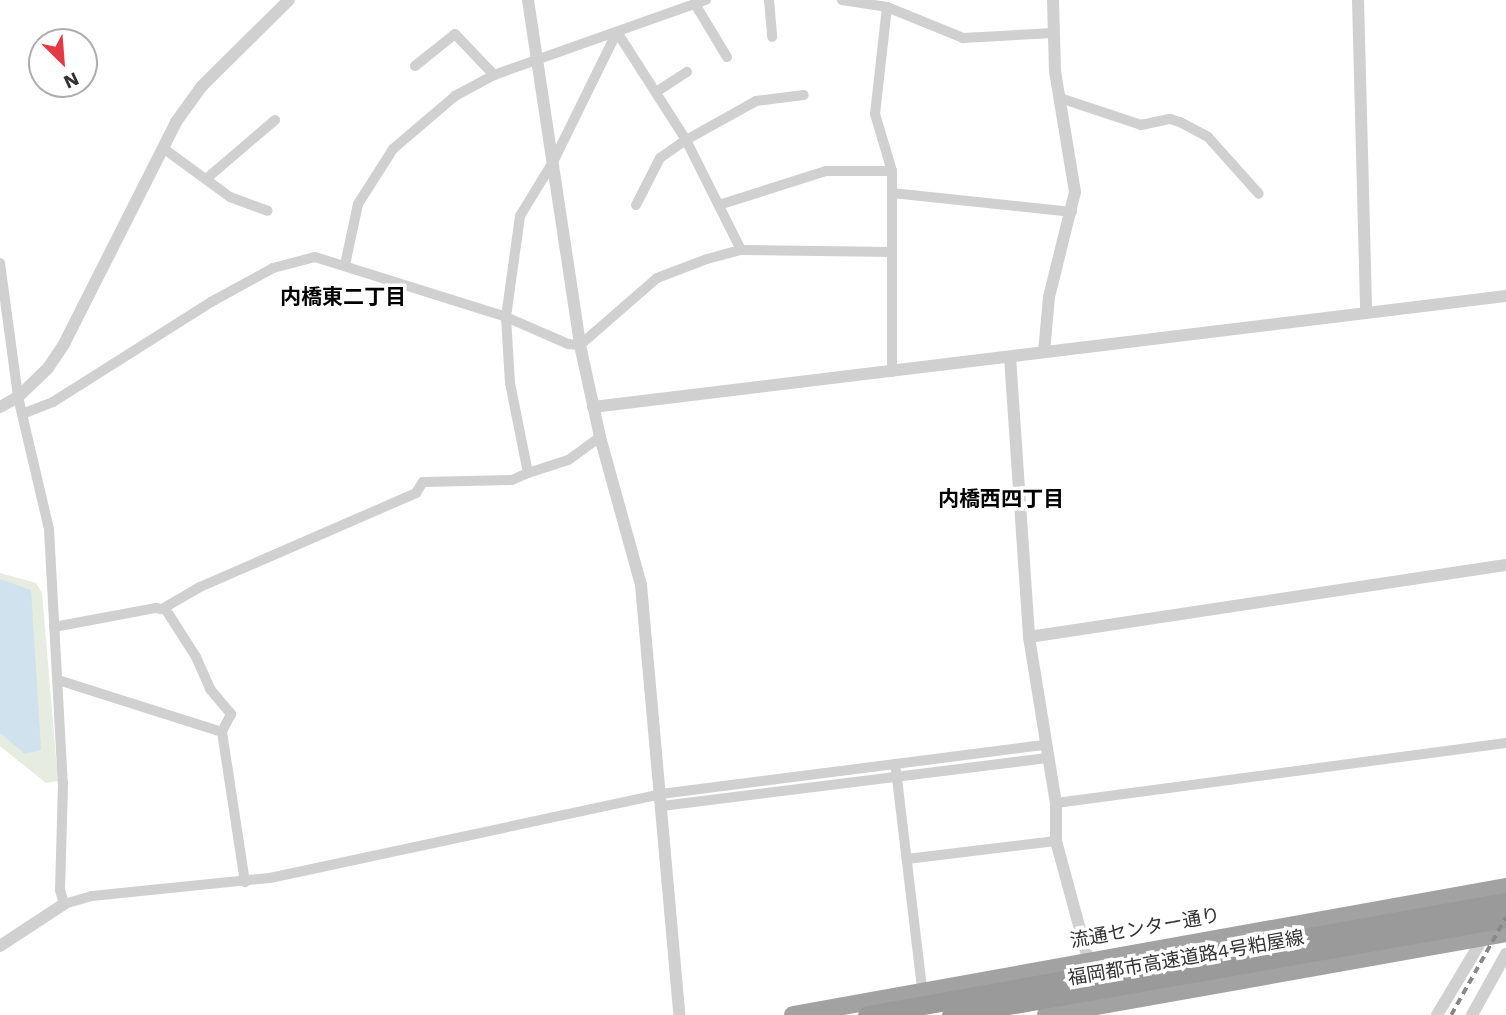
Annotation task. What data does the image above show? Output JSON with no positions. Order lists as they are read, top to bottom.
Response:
{
  "streets": {
    "highway": ["流通センター通り", "福岡都市高速道路4号粕屋線"]
  },
  "districts": ["内橋東二丁目", "内橋西四丁目"],
  "north": "bottom right"
}
